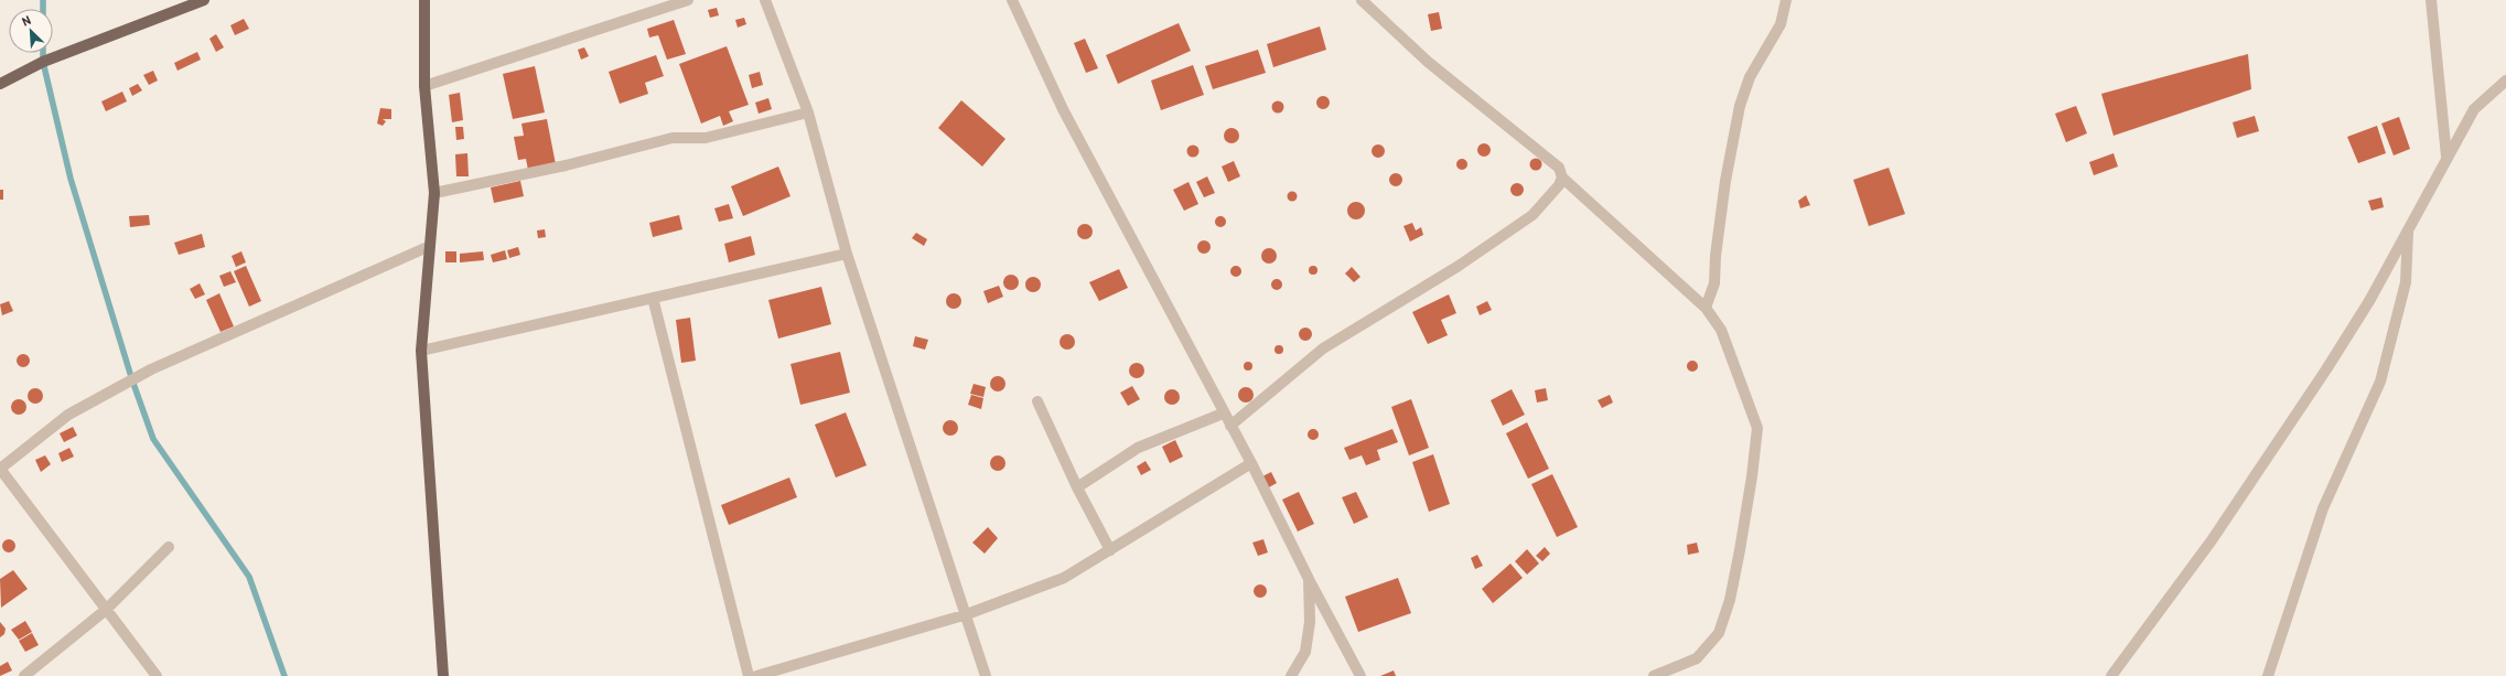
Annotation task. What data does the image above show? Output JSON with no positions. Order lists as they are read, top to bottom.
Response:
{
  "north": "top left"
}
